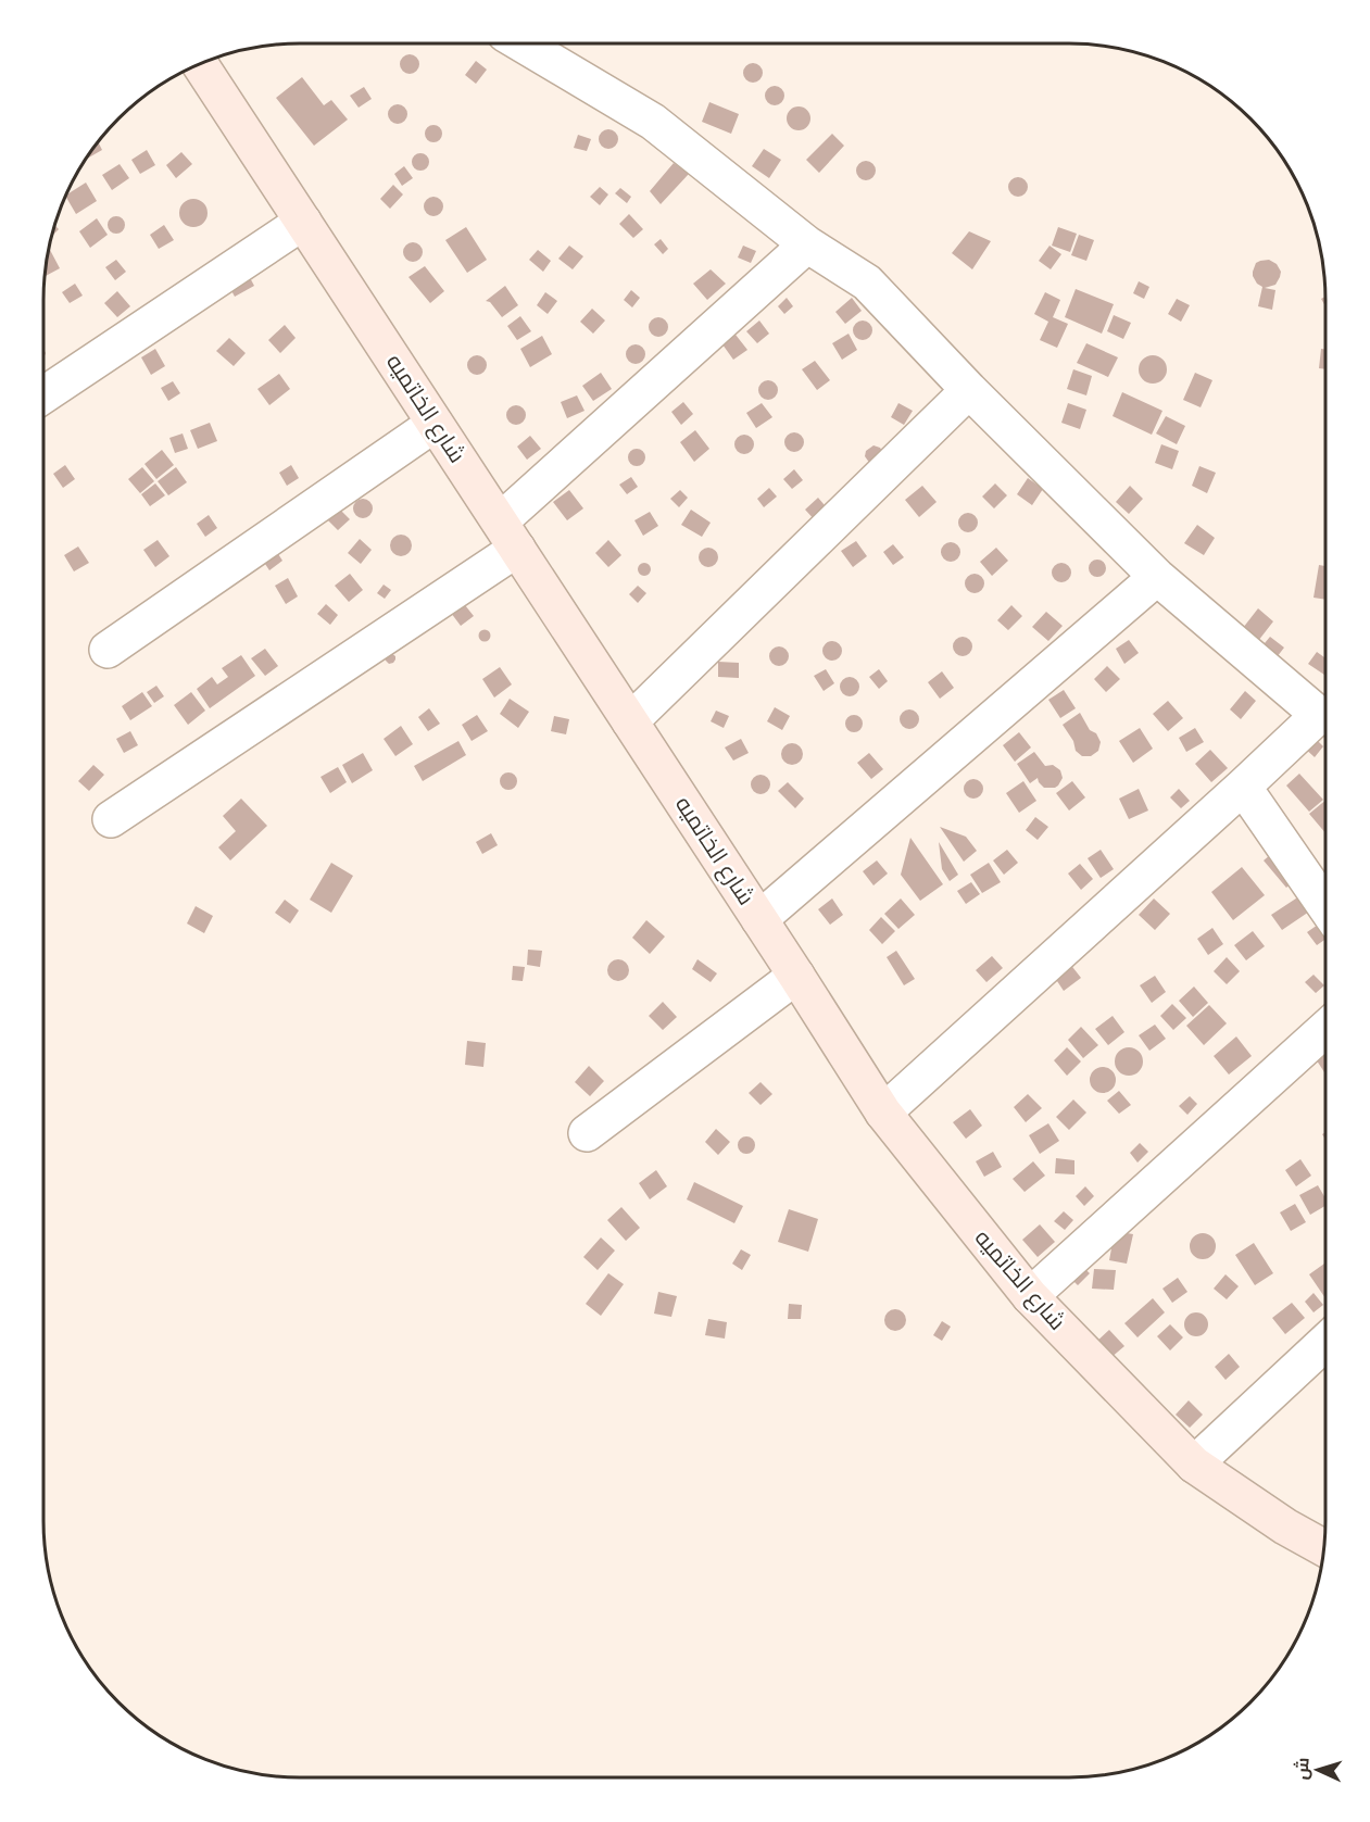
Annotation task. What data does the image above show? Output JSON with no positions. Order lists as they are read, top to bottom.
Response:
{
  "streets": {
    "street": ["شارع الخاتميه"]
  },
  "north": "left"
}
